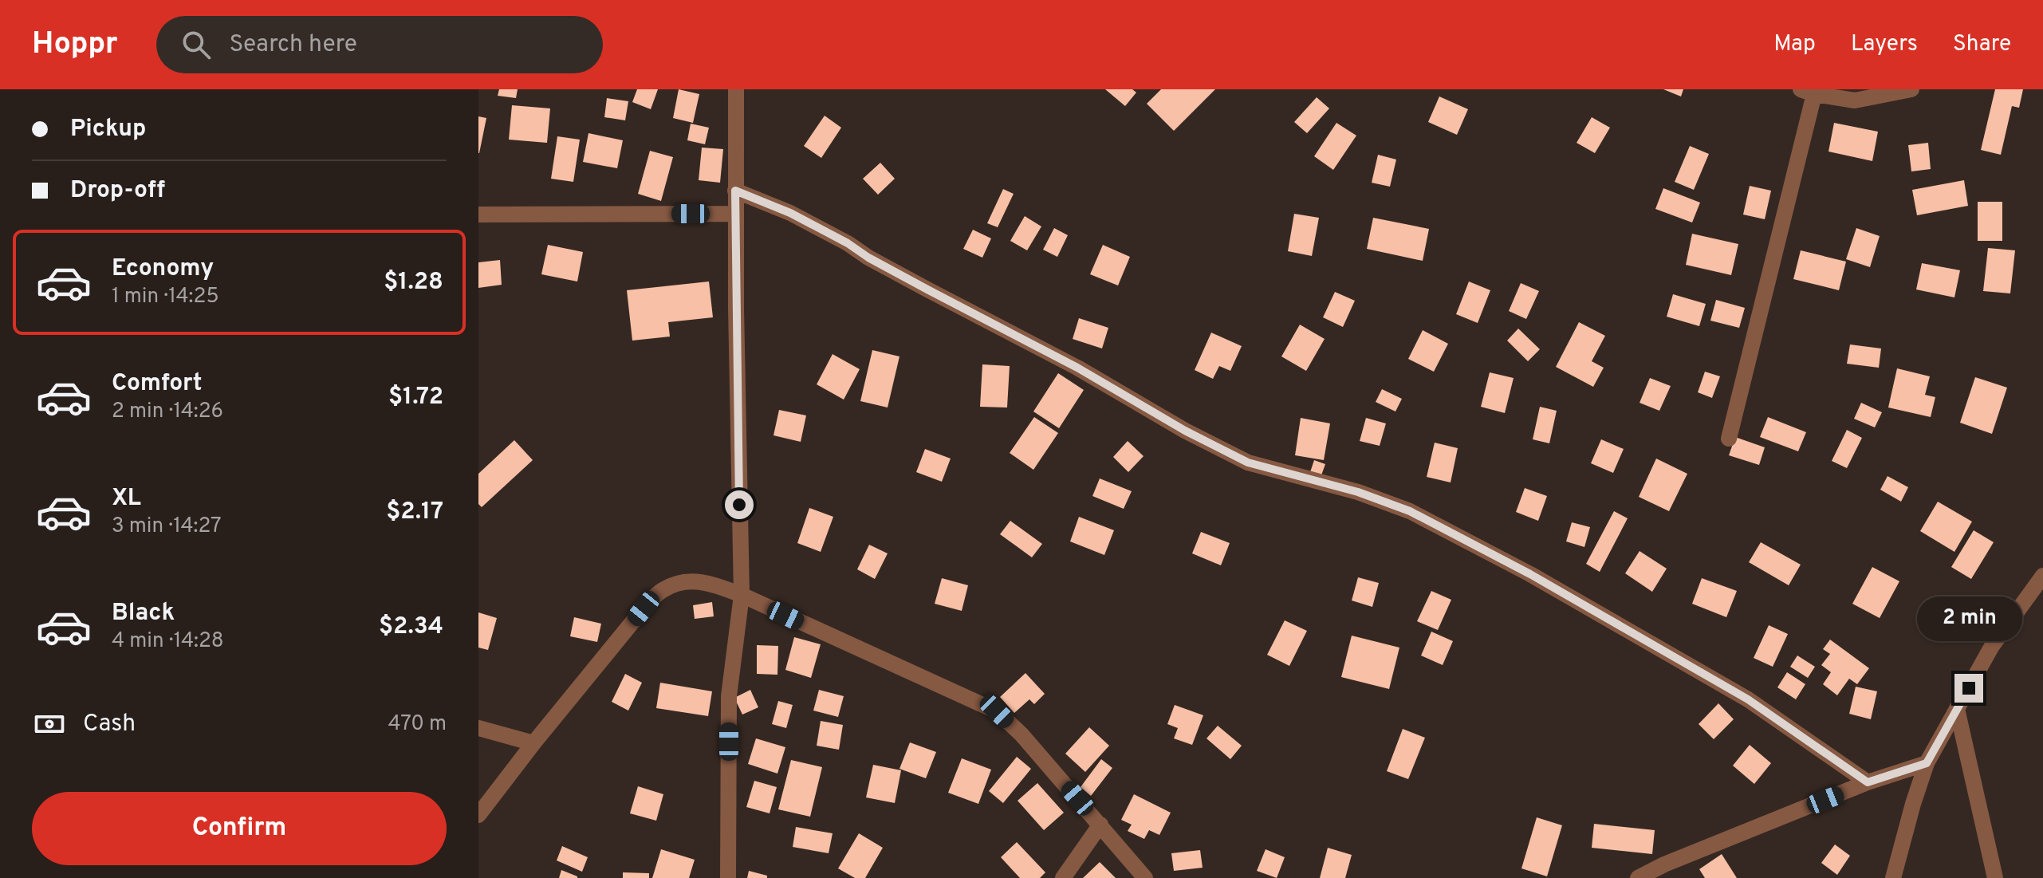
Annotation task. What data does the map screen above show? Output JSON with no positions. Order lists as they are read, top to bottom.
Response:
{
  "page": {
    "header": "Hoppr",
    "search": "Search here",
    "nav": ["Map", "Layers", "Share"],
    "banner": ["Pickup", "Drop-off"],
    "list": [
      {
        "name": "Economy",
        "note": "1 min · 14:25",
        "value": "$1.28"
      },
      {
        "name": "Comfort",
        "note": "2 min · 14:26",
        "value": "$1.72"
      },
      {
        "name": "XL",
        "note": "3 min · 14:27",
        "value": "$2.17"
      },
      {
        "name": "Black",
        "note": "4 min · 14:28",
        "value": "$2.34"
      }
    ],
    "bubble": "2 min",
    "pay": ["Cash", "470 m"],
    "buttons": "Confirm"
  }
}
